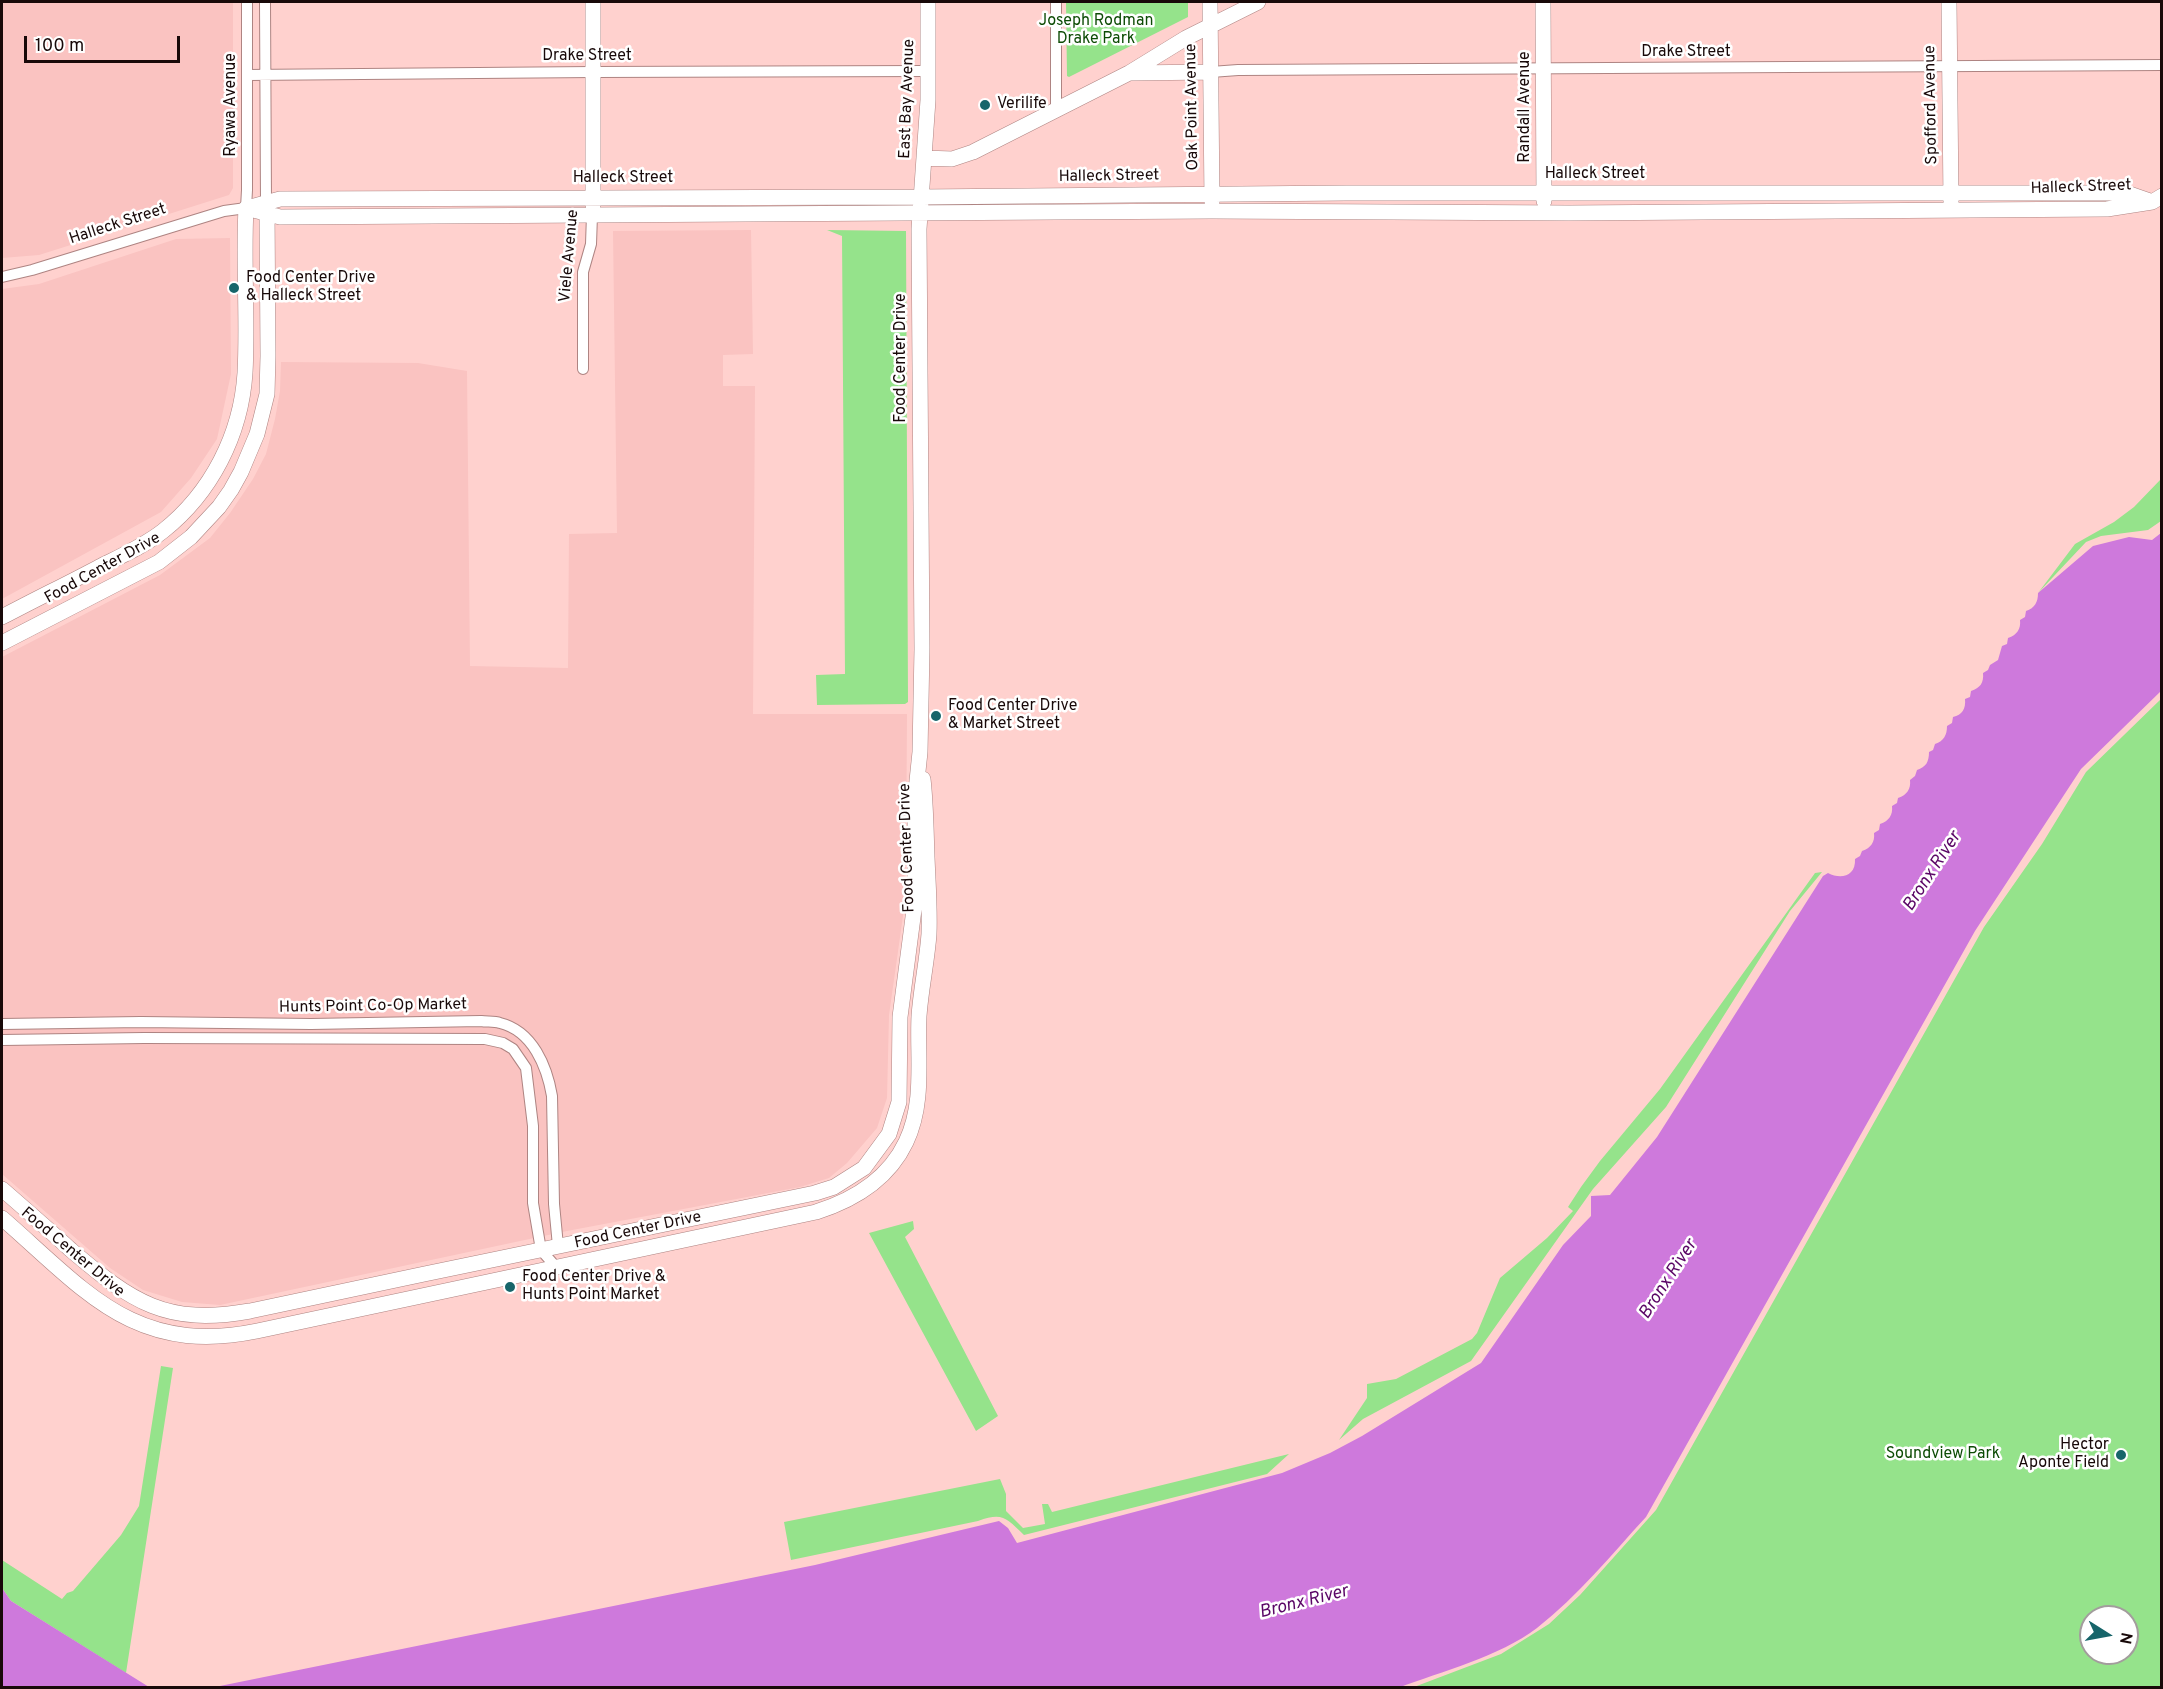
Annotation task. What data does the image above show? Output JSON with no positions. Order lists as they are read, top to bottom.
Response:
{
  "streets": {
    "main road": [
      "East Bay Avenue",
      "Spofford Avenue",
      "Oak Point Avenue",
      "Randall Avenue",
      "Halleck Street",
      "Viele Avenue",
      "Food Center Drive"
    ],
    "street": ["Drake Street", "Ryawa Avenue", "Hunts Point Co-Op Market"]
  },
  "crossings": [
    ["Drake Street", "East Bay Avenue"],
    ["Drake Street", "Ryawa Avenue"],
    ["Drake Street", "Spofford Avenue"],
    ["Drake Street", "Oak Point Avenue"],
    ["Drake Street", "Randall Avenue"],
    ["Drake Street", "Viele Avenue"],
    ["East Bay Avenue", "Halleck Street"],
    ["East Bay Avenue", "Food Center Drive"],
    ["Ryawa Avenue", "Halleck Street"],
    ["Ryawa Avenue", "Food Center Drive"],
    ["Spofford Avenue", "Halleck Street"],
    ["Oak Point Avenue", "Halleck Street"],
    ["Randall Avenue", "Halleck Street"],
    ["Halleck Street", "Viele Avenue"],
    ["Halleck Street", "Food Center Drive"],
    ["Food Center Drive", "Hunts Point Co-Op Market"]
  ],
  "water": ["Bronx River"],
  "parks": ["Joseph Rodman Drake Park", "Soundview Park"],
  "places": [
    "Verilife",
    "Food Center Drive & Halleck Street",
    "Food Center Drive & Market Street",
    "Food Center Drive & Hunts Point Market",
    "Hector Aponte Field"
  ],
  "scale_bar": "100 m",
  "north": "right"
}
